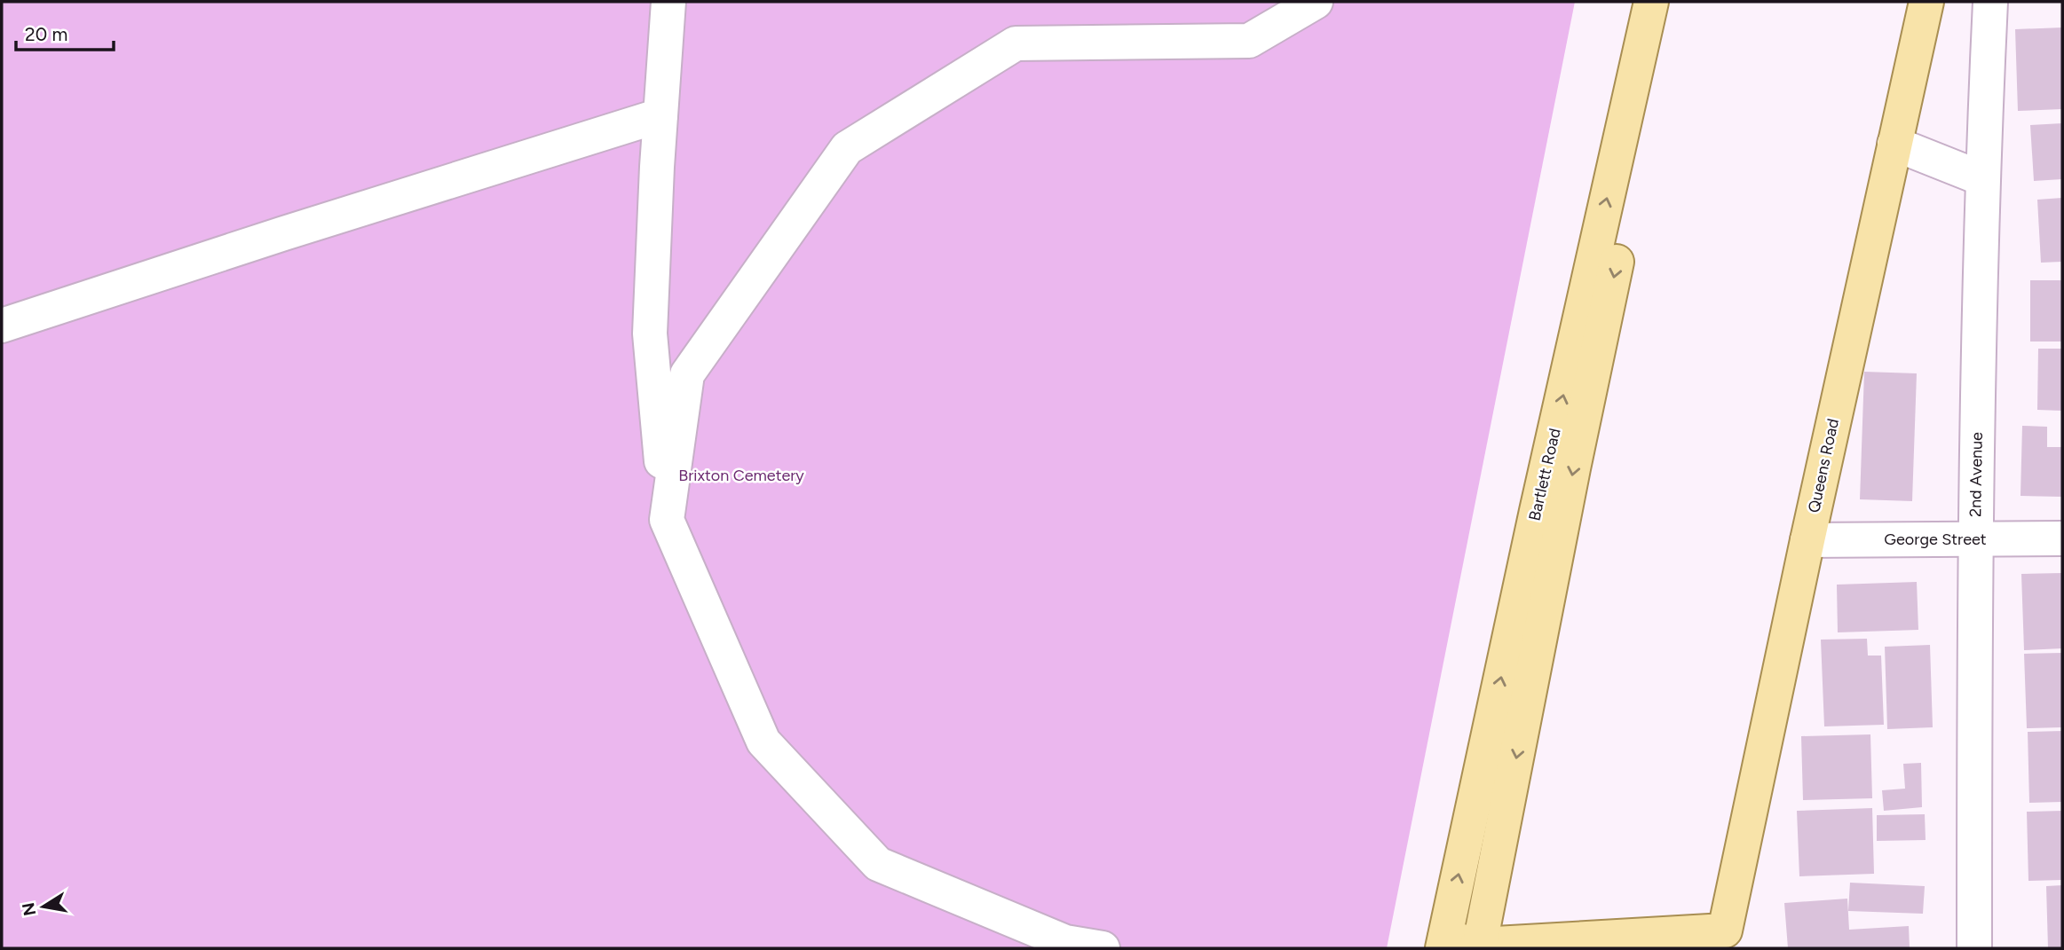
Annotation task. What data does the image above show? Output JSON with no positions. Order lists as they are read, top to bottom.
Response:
{
  "streets": {
    "main road": ["Queens Road", "Bartlett Road"],
    "street": ["2nd Avenue", "George Street"]
  },
  "crossings": [
    ["Queens Road", "Bartlett Road"],
    ["Queens Road", "George Street"],
    ["2nd Avenue", "George Street"]
  ],
  "parks": ["Brixton Cemetery"],
  "scale_bar": "20 m",
  "north": "left"
}
